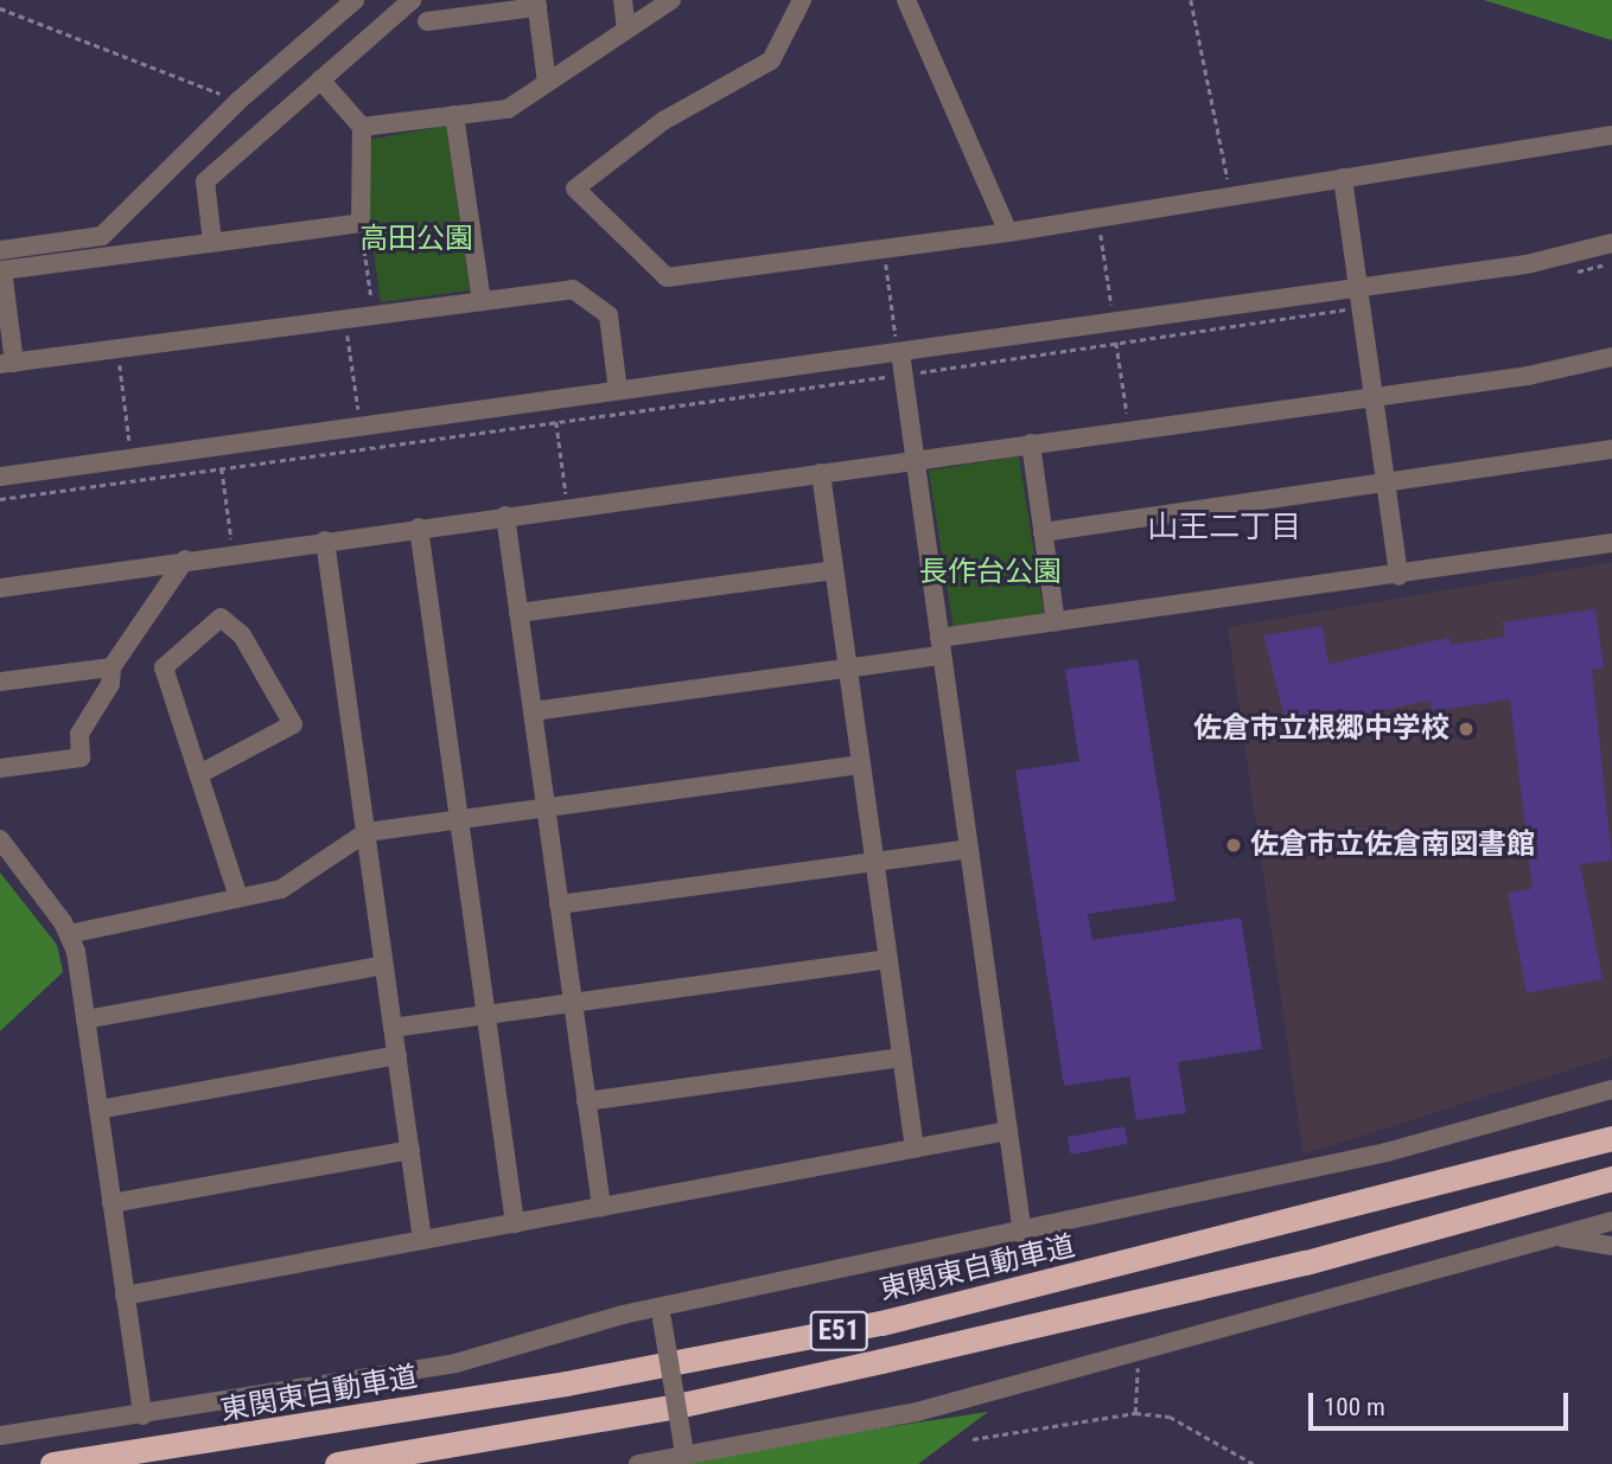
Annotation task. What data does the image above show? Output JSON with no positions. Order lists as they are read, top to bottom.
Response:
{
  "streets": {
    "highway": ["東関東自動車道", "E51"]
  },
  "districts": ["山王二丁目"],
  "parks": ["高田公園", "長作台公園"],
  "places": ["佐倉市立根郷中学校", "佐倉市立佐倉南図書館"],
  "scale_bar": "100 m"
}
